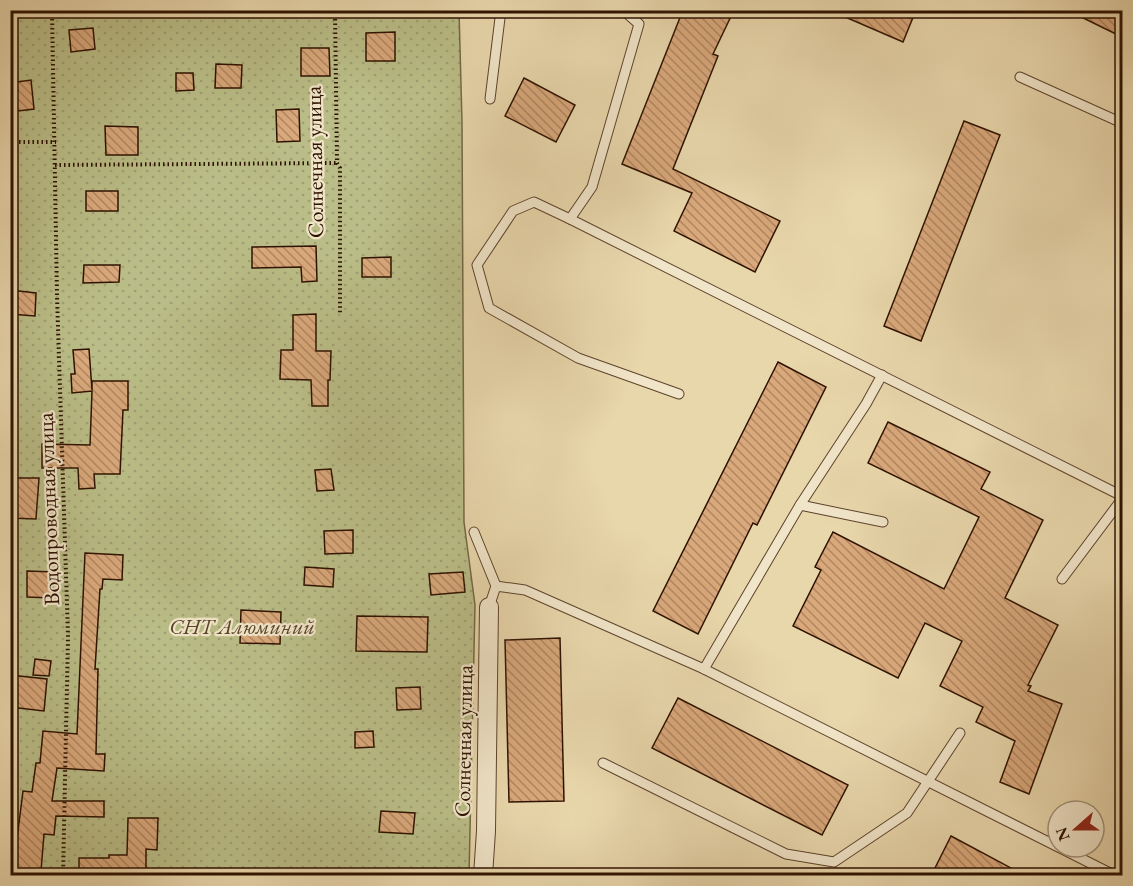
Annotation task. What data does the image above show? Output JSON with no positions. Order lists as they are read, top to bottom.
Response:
{
  "streets": {
    "street": ["Солнечная улица"],
    "path": ["Водопроводная улица"]
  },
  "parks": ["СНТ Алюминий"],
  "north": "left"
}
